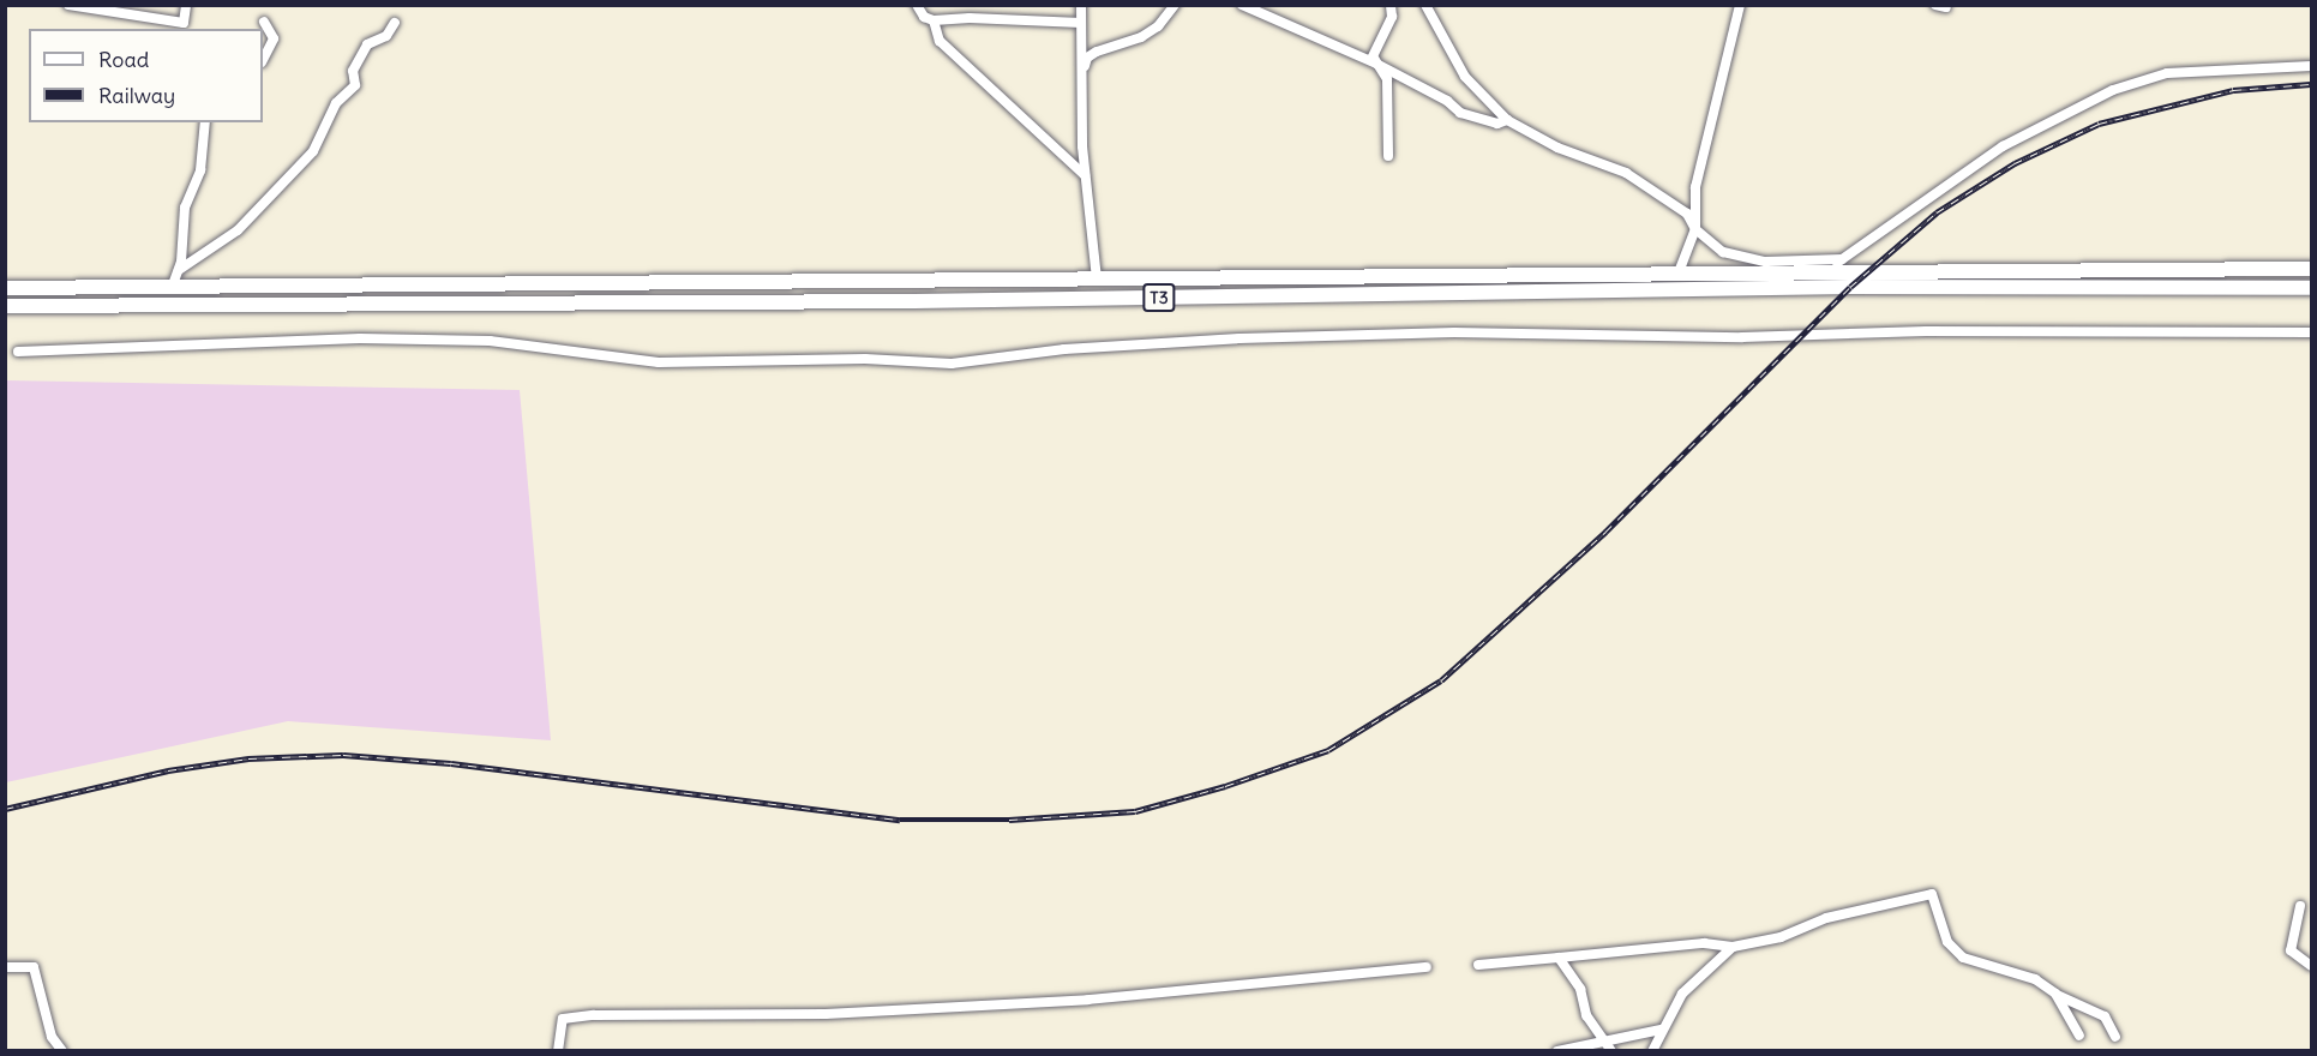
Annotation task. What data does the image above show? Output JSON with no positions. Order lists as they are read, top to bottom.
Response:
{
  "streets": {
    "highway": ["T3"]
  },
  "legend": ["Road", "Railway"]
}
